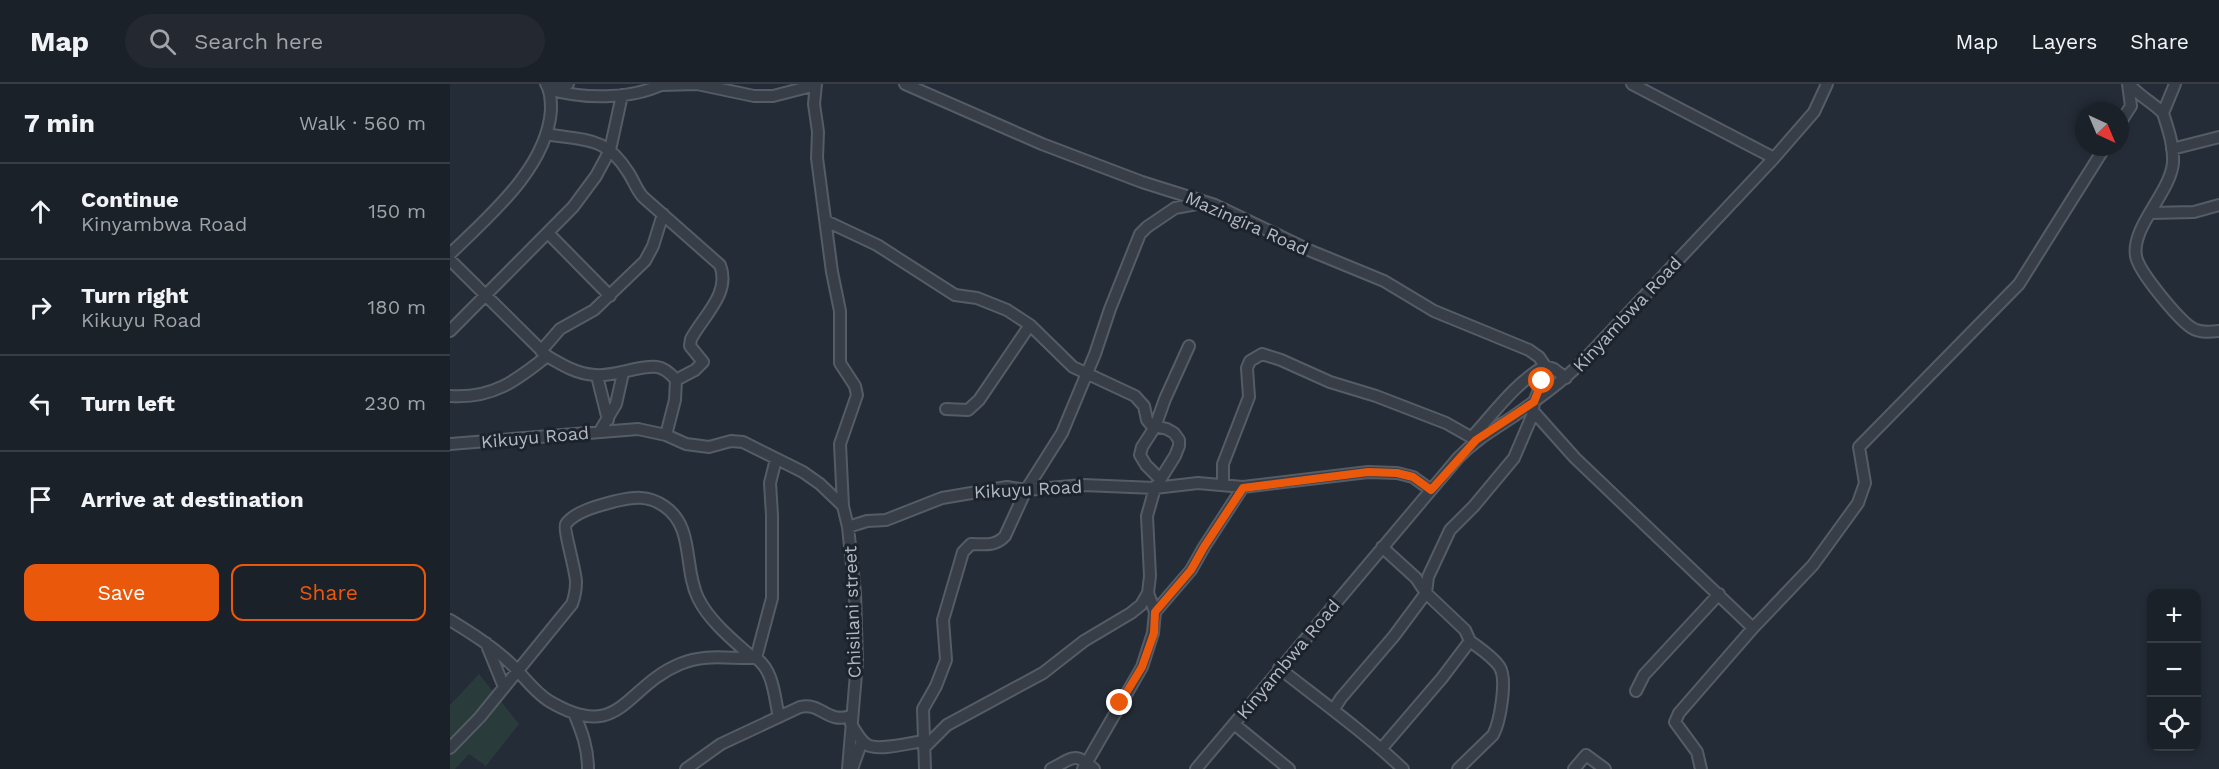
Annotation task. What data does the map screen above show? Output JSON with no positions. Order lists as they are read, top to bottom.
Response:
{
  "streets": {
    "street": [
      "Mazingira Road",
      "Kinyambwa Road",
      "Kikuyu Road",
      "Chisilani street"
    ]
  },
  "crossings": [
    ["Mazingira Road", "Kinyambwa Road"],
    ["Kinyambwa Road", "Kikuyu Road"],
    ["Kikuyu Road", "Chisilani street"]
  ],
  "north": "bottom right",
  "page": {
    "header": "Map",
    "search": "Search here",
    "nav": ["Map", "Layers", "Share"],
    "heading": ["7 min", "Walk · 560 m"],
    "list": [
      ["Continue", "Kinyambwa Road", "150 m"],
      ["Turn right", "Kikuyu Road", "180 m"],
      ["Turn left", "230 m"],
      "Arrive at destination"
    ],
    "buttons": ["Save", "Share"],
    "map_buttons": ["+", "−"]
  }
}
